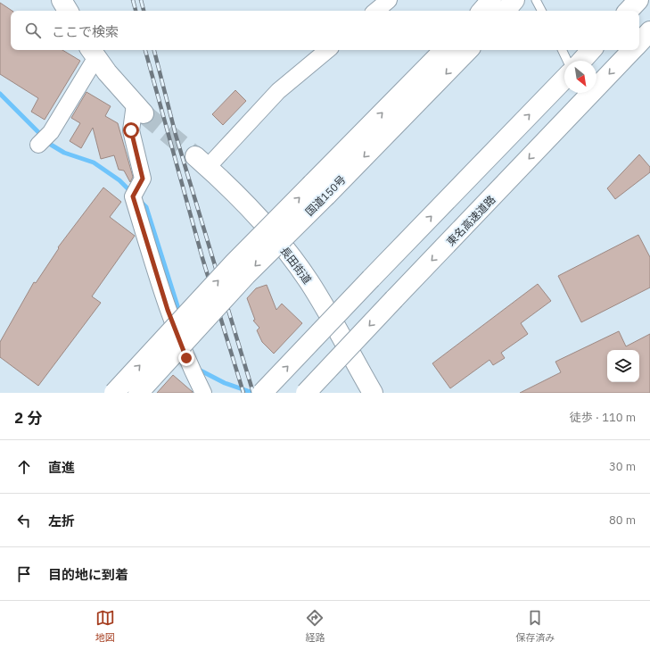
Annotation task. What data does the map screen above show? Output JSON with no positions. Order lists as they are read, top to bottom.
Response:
{
  "streets": {
    "main road": ["国道150号", "東名高速道路", "長田街道"]
  },
  "north": "bottom right",
  "page": {
    "search": "ここで検索",
    "heading": ["2 分", "徒歩 · 110 m"],
    "list": [
      ["直進", "30 m"],
      ["左折", "80 m"],
      "目的地に到着"
    ],
    "nav": ["地図", "経路", "保存済み"]
  }
}
